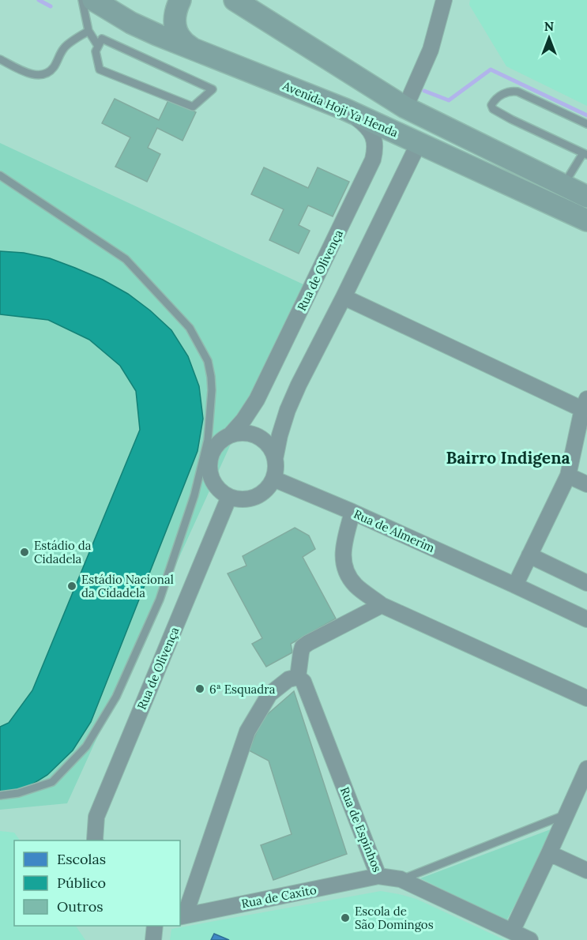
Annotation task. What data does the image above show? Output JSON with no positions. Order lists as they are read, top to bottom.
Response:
{
  "streets": {
    "main road": ["Avenida Hoji Ya Henda"],
    "street": [
      "Rua de Olivença",
      "Rua de Almerim",
      "Rua de Espinhos",
      "Rua de Caxito"
    ]
  },
  "crossings": [
    ["Avenida Hoji Ya Henda", "Rua de Olivença"],
    ["Rua de Olivença", "Rua de Almerim"],
    ["Rua de Espinhos", "Rua de Caxito"]
  ],
  "districts": ["Bairro Indigena"],
  "places": [
    "Estádio da Cidadela",
    "Estádio Nacional da Cidadela",
    "6ª Esquadra",
    "Escola de São Domingos"
  ],
  "legend": ["Escolas", "Público", "Outros"],
  "north": "top"
}
